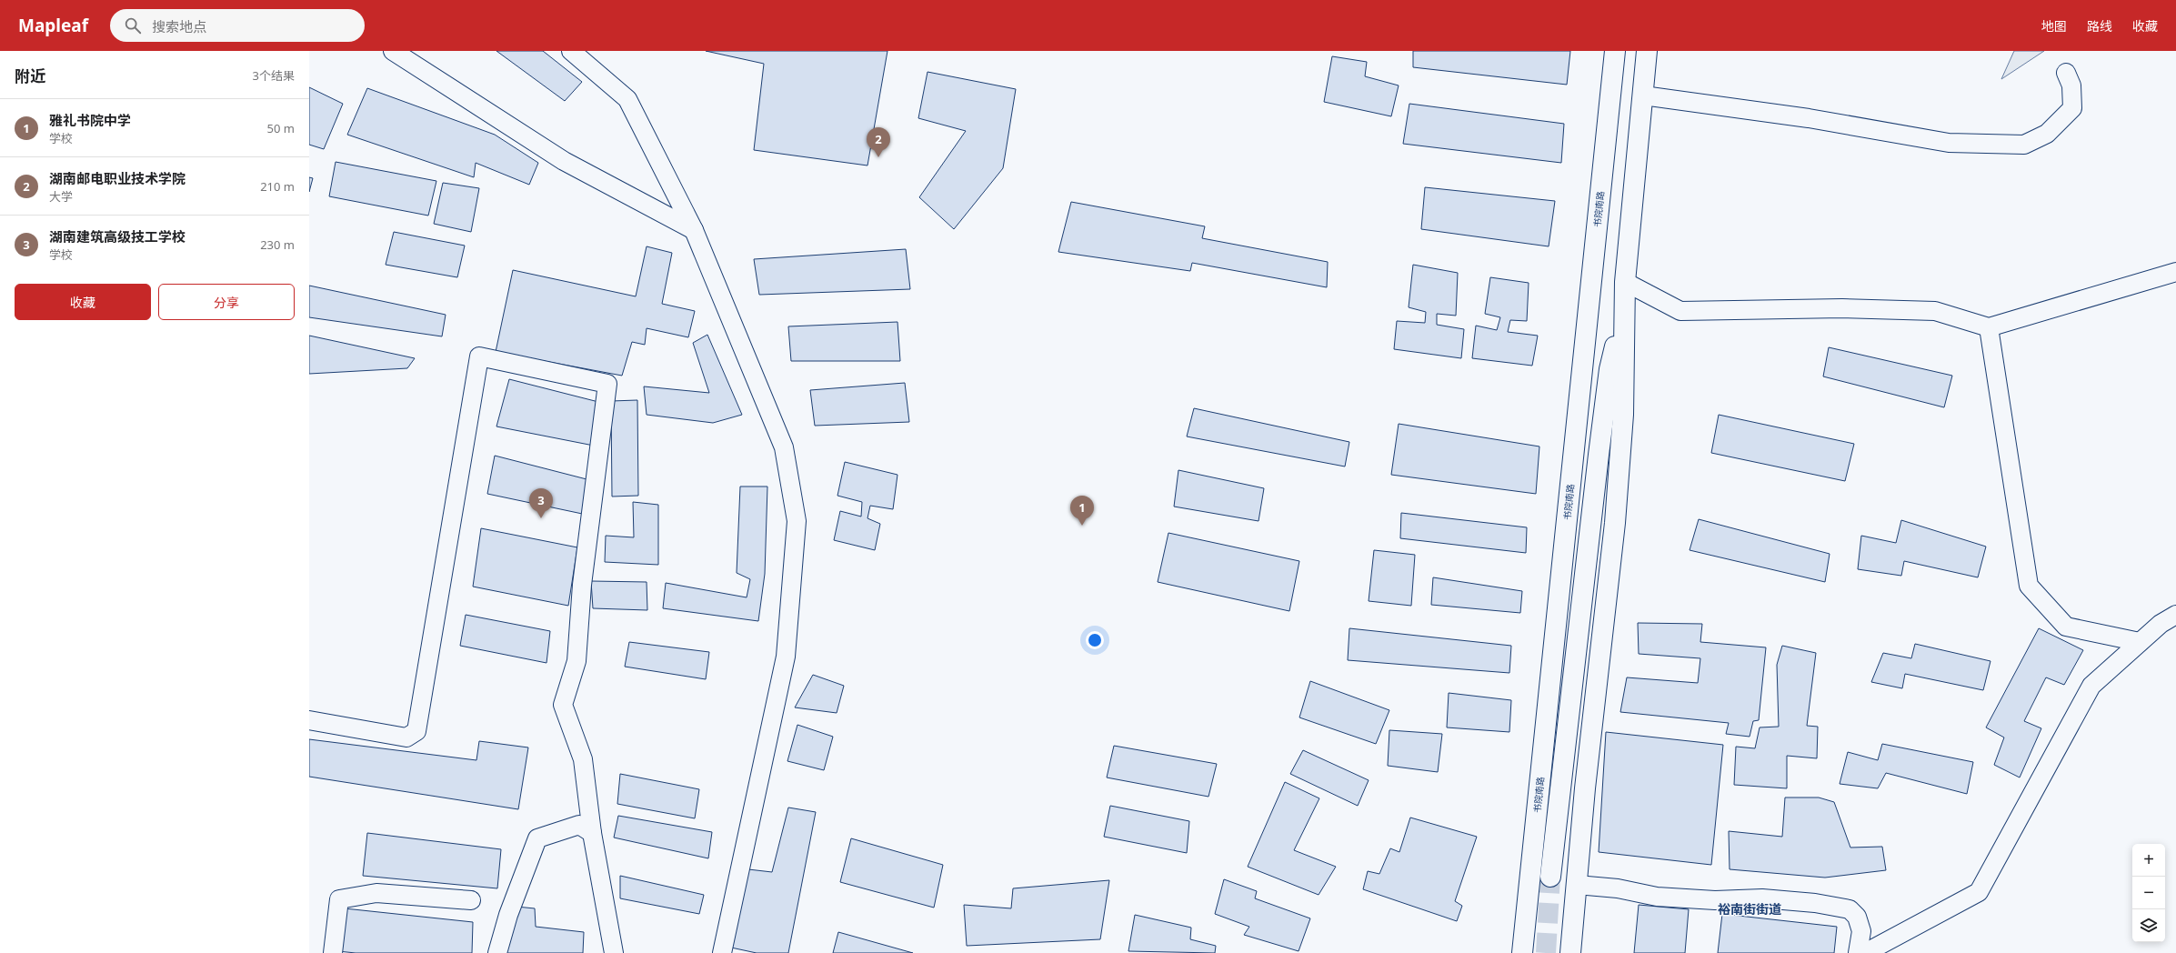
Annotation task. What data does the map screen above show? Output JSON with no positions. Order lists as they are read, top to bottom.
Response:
{
  "streets": {
    "main road": ["书院南路"]
  },
  "districts": ["裕南街街道"],
  "page": {
    "header": "Mapleaf",
    "search": "搜索地点",
    "nav": ["地图", "路线", "收藏"],
    "heading": ["附近", "3个结果"],
    "list": [
      {
        "mark": "1",
        "name": "雅礼书院中学",
        "note": "学校",
        "value": "50 m"
      },
      {
        "mark": "2",
        "name": "湖南邮电职业技术学院",
        "note": "大学",
        "value": "210 m"
      },
      {
        "mark": "3",
        "name": "湖南建筑高级技工学校",
        "note": "学校",
        "value": "230 m"
      }
    ],
    "pins": ["2", "3", "1"],
    "buttons": ["收藏", "分享"],
    "map_buttons": ["+", "−"]
  }
}
